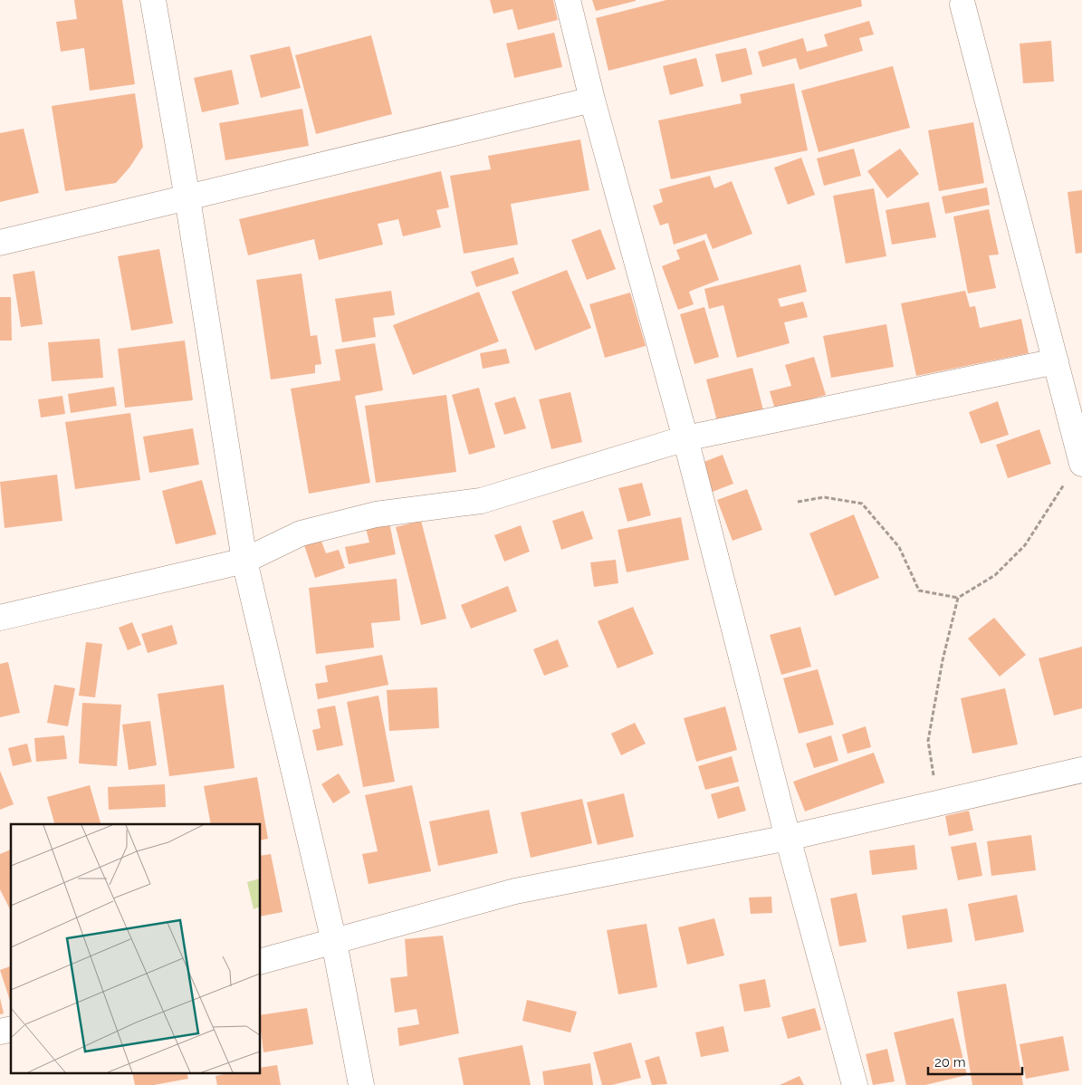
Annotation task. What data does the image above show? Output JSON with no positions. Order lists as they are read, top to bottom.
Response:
{
  "scale_bar": "20 m"
}
